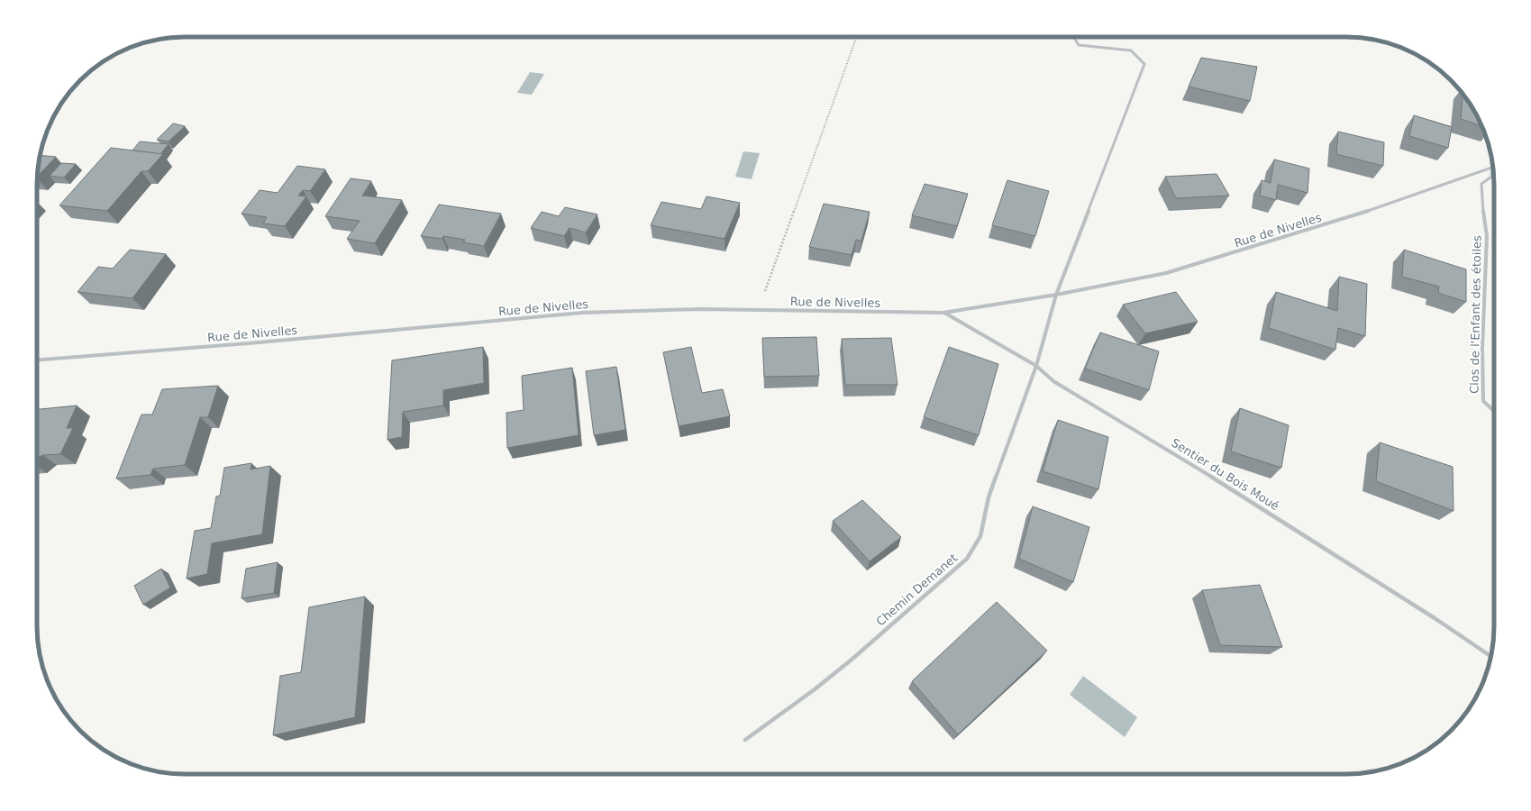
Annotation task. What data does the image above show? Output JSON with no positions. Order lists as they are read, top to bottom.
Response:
{
  "streets": {
    "street": [
      "Rue de Nivelles",
      "Clos de l'Enfant des étoiles",
      "Sentier du Bois Moué",
      "Chemin Demanet"
    ]
  },
  "crossings": [
    ["Rue de Nivelles", "Clos de l'Enfant des étoiles"],
    ["Rue de Nivelles", "Sentier du Bois Moué"],
    ["Rue de Nivelles", "Chemin Demanet"],
    ["Sentier du Bois Moué", "Chemin Demanet"]
  ]
}
